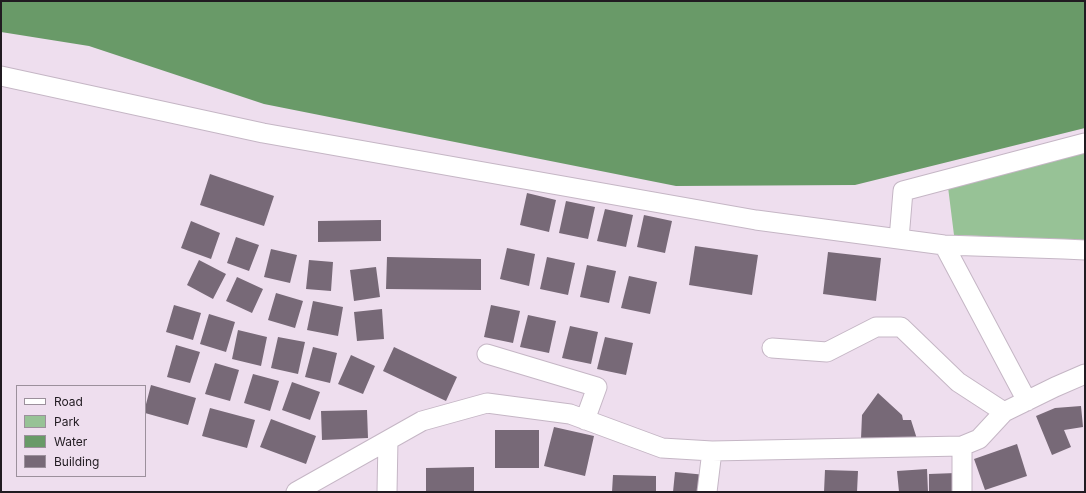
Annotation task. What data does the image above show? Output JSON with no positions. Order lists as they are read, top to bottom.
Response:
{
  "legend": [
    "Road",
    "Park",
    "Water",
    "Building"
  ]
}
